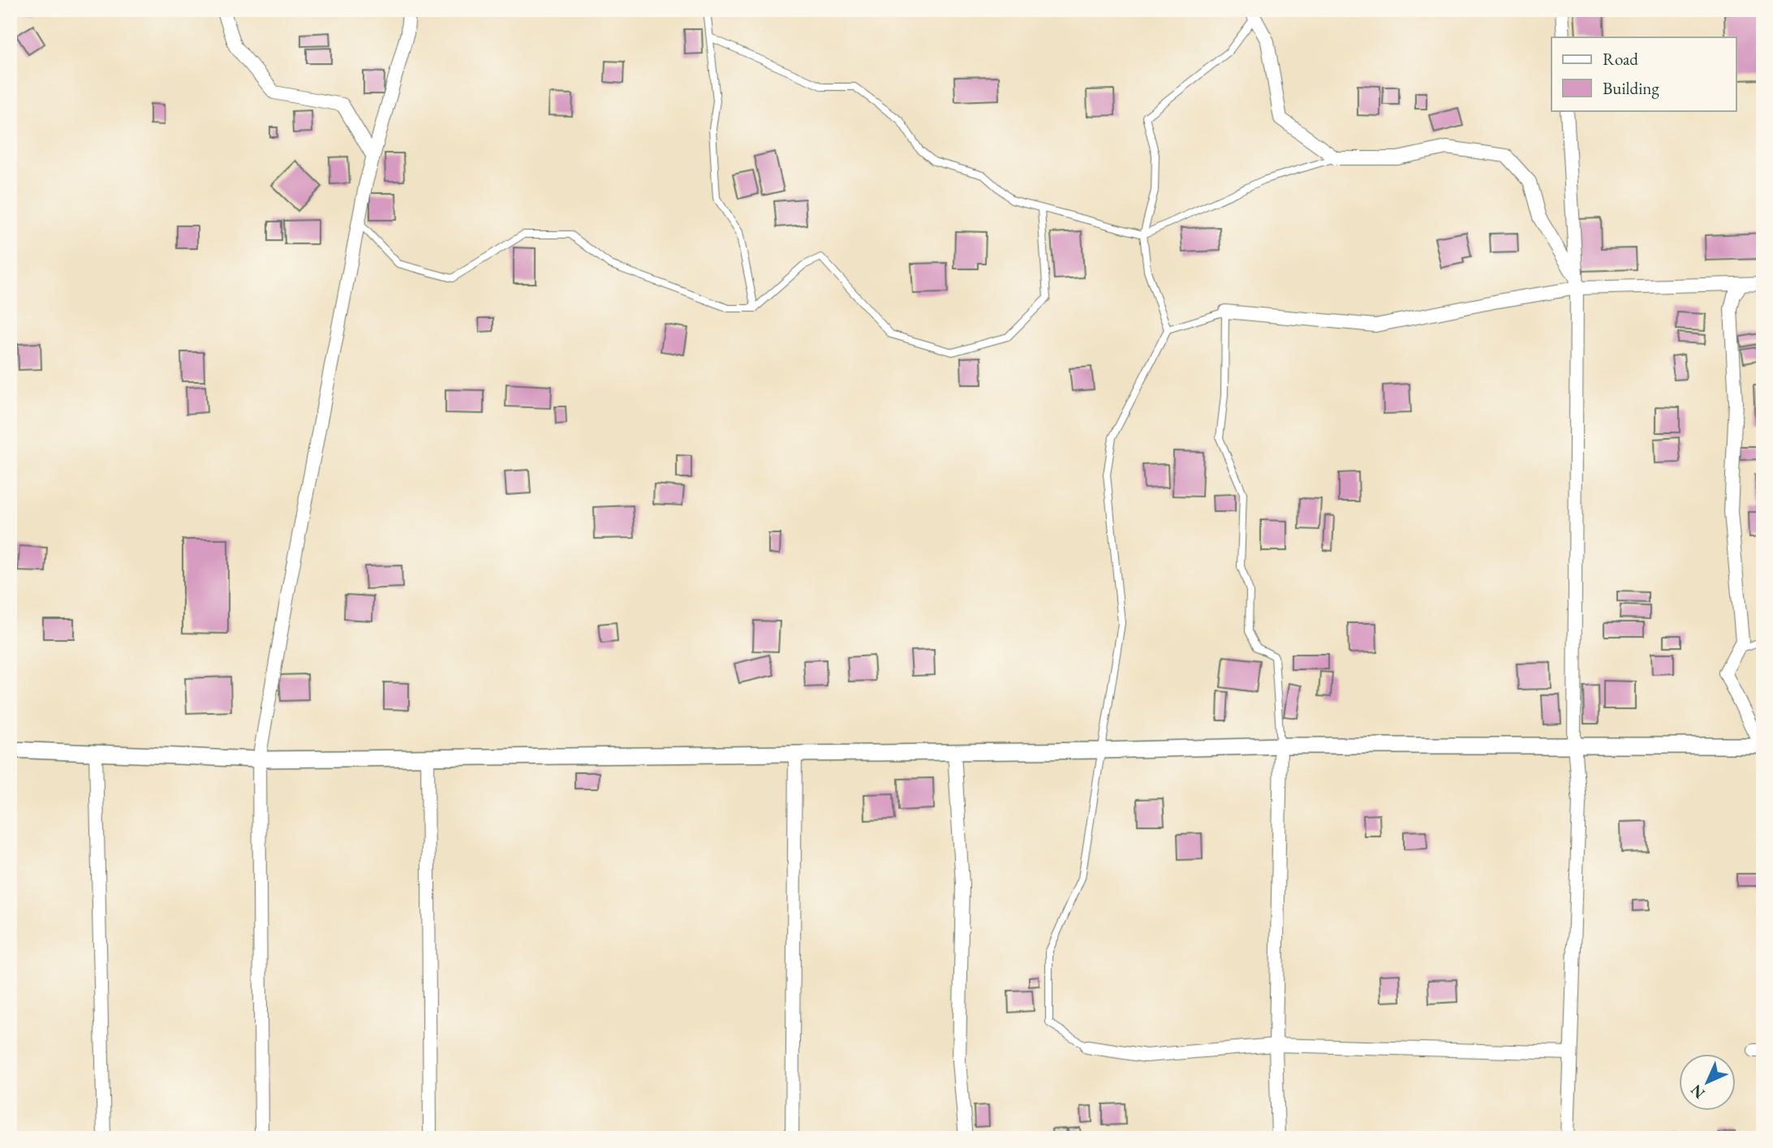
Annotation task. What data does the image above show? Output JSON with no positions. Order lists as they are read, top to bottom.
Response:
{
  "legend": ["Road", "Building"],
  "north": "bottom left"
}
